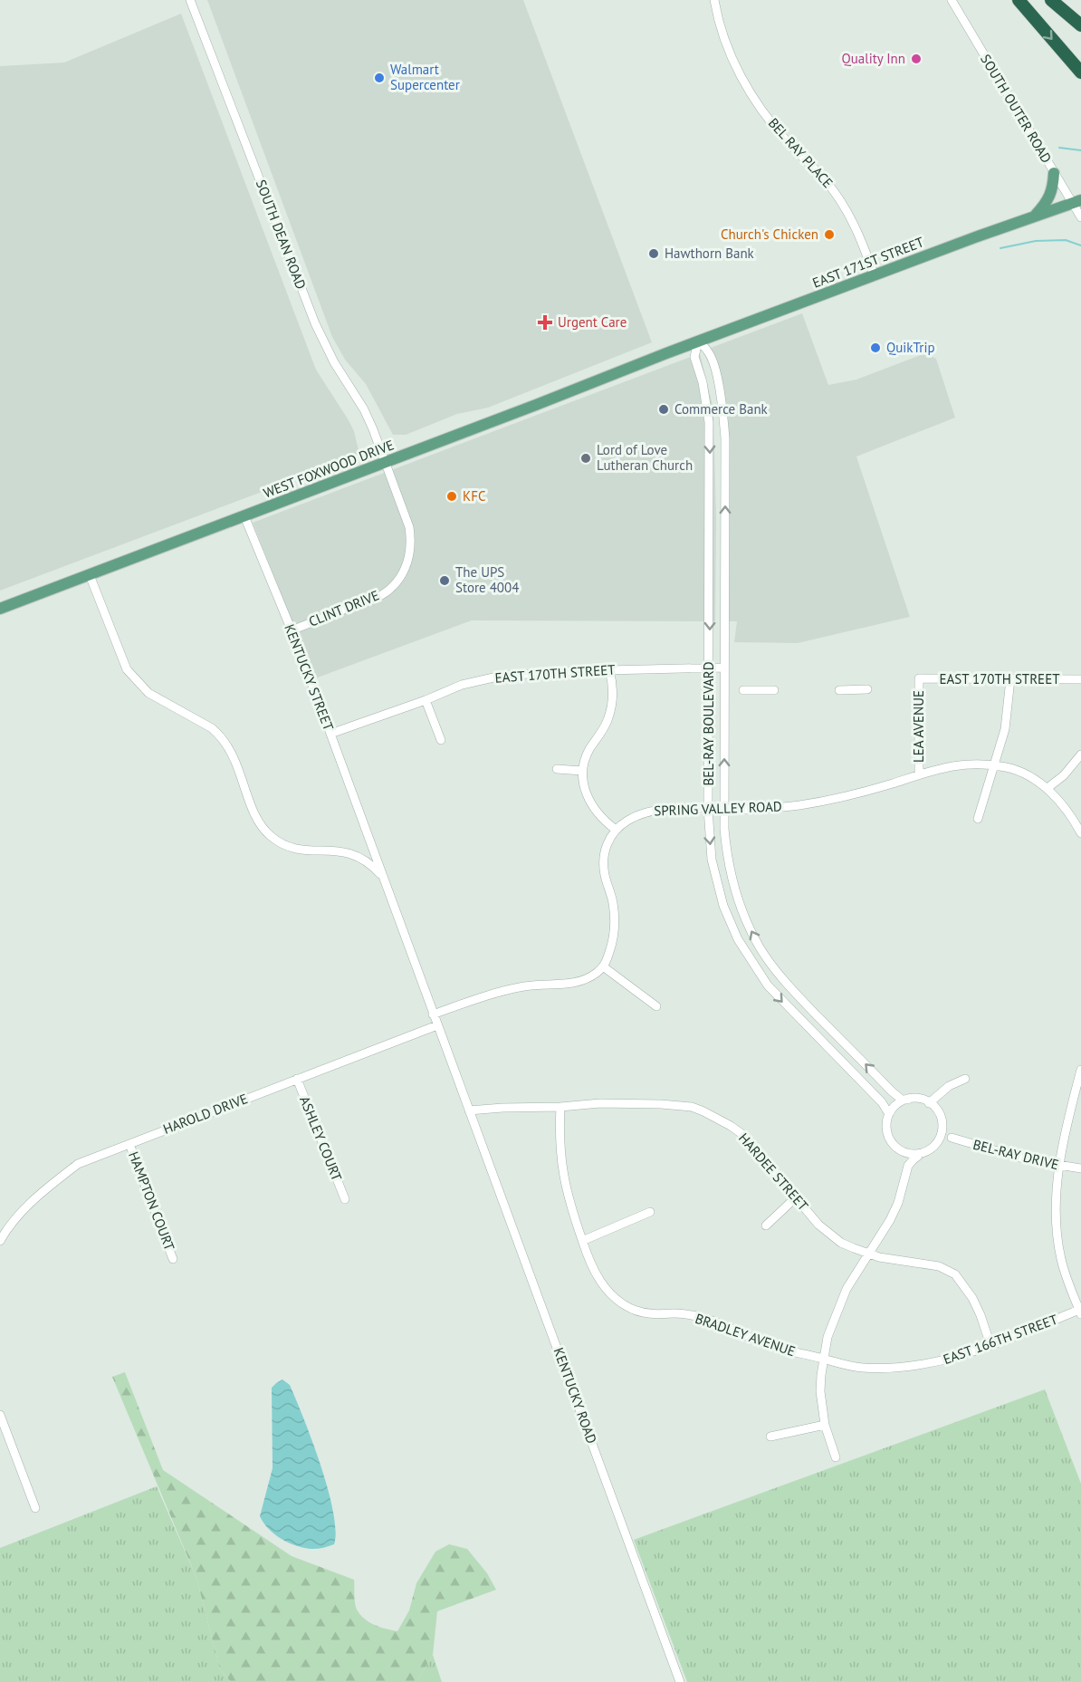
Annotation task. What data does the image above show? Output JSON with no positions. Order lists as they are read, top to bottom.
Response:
{
  "streets": {
    "main road": ["EAST 171ST STREET", "WEST FOXWOOD DRIVE"],
    "street": [
      "SOUTH OUTER ROAD",
      "BEL RAY PLACE",
      "SOUTH DEAN ROAD",
      "CLINT DRIVE",
      "EAST 170TH STREET",
      "KENTUCKY STREET",
      "BEL-RAY BOULEVARD",
      "LEA AVENUE",
      "SPRING VALLEY ROAD",
      "HAROLD DRIVE",
      "ASHLEY COURT",
      "BEL-RAY DRIVE",
      "HARDEE STREET",
      "HAMPTON COURT",
      "BRADLEY AVENUE",
      "EAST 166TH STREET",
      "KENTUCKY ROAD"
    ]
  },
  "crossings": [
    ["SOUTH OUTER ROAD", "EAST 171ST STREET"],
    ["BEL RAY PLACE", "EAST 171ST STREET"],
    ["SOUTH DEAN ROAD", "WEST FOXWOOD DRIVE"],
    ["SOUTH DEAN ROAD", "CLINT DRIVE"],
    ["EAST 171ST STREET", "WEST FOXWOOD DRIVE"],
    ["EAST 171ST STREET", "BEL-RAY BOULEVARD"],
    ["WEST FOXWOOD DRIVE", "CLINT DRIVE"],
    ["WEST FOXWOOD DRIVE", "KENTUCKY STREET"],
    ["CLINT DRIVE", "KENTUCKY STREET"],
    ["EAST 170TH STREET", "KENTUCKY STREET"],
    ["EAST 170TH STREET", "BEL-RAY BOULEVARD"],
    ["EAST 170TH STREET", "LEA AVENUE"],
    ["BEL-RAY BOULEVARD", "SPRING VALLEY ROAD"],
    ["LEA AVENUE", "SPRING VALLEY ROAD"],
    ["HAROLD DRIVE", "ASHLEY COURT"],
    ["HAROLD DRIVE", "HAMPTON COURT"],
    ["HARDEE STREET", "BRADLEY AVENUE"],
    ["HARDEE STREET", "EAST 166TH STREET"],
    ["HARDEE STREET", "KENTUCKY ROAD"],
    ["BRADLEY AVENUE", "EAST 166TH STREET"]
  ],
  "places": {
    "other": [
      "Quality Inn",
      "Walmart Supercenter",
      "Church's Chicken",
      "Hawthorn Bank",
      "QuikTrip",
      "Commerce Bank",
      "Lord of Love Lutheran Church",
      "KFC",
      "The UPS Store 4004"
    ],
    "health": ["Urgent Care"]
  }
}
